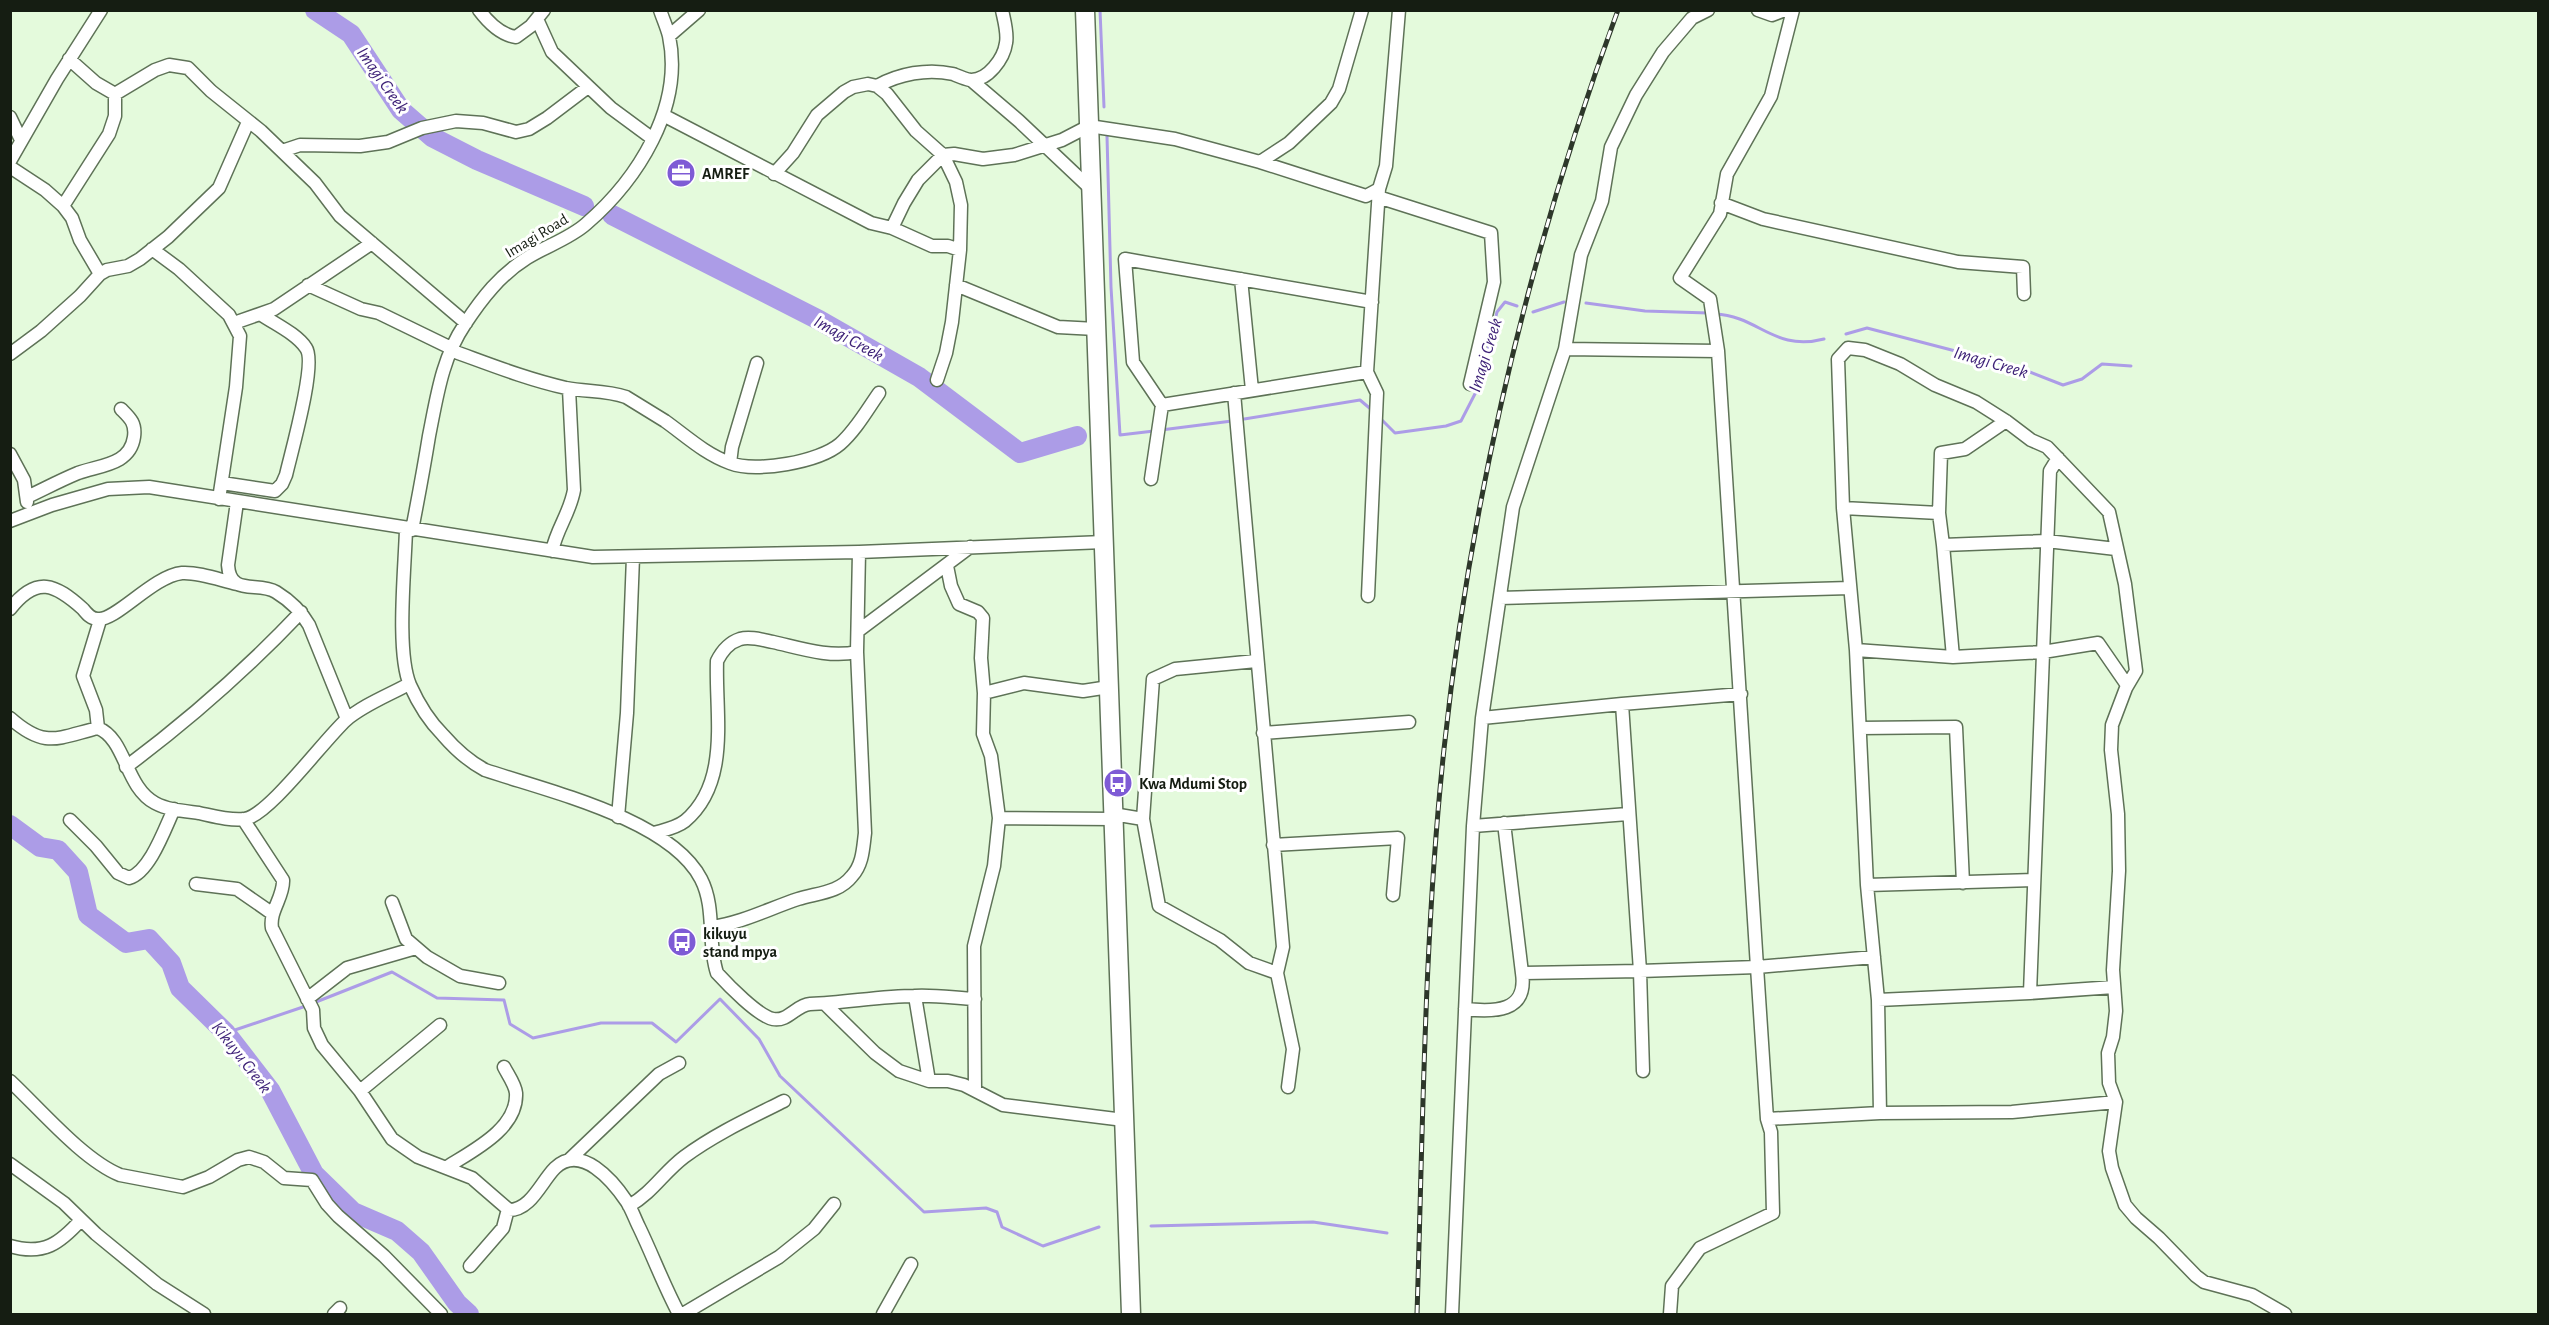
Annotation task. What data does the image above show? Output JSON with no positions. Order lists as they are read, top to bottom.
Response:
{
  "streets": {
    "street": ["Imagi Road"]
  },
  "water": ["Imagi Creek", "Kikuyu Creek"],
  "places": {
    "office": ["AMREF"],
    "bus stop": ["Kwa Mdumi Stop", "kikuyu stand mpya"]
  }
}
